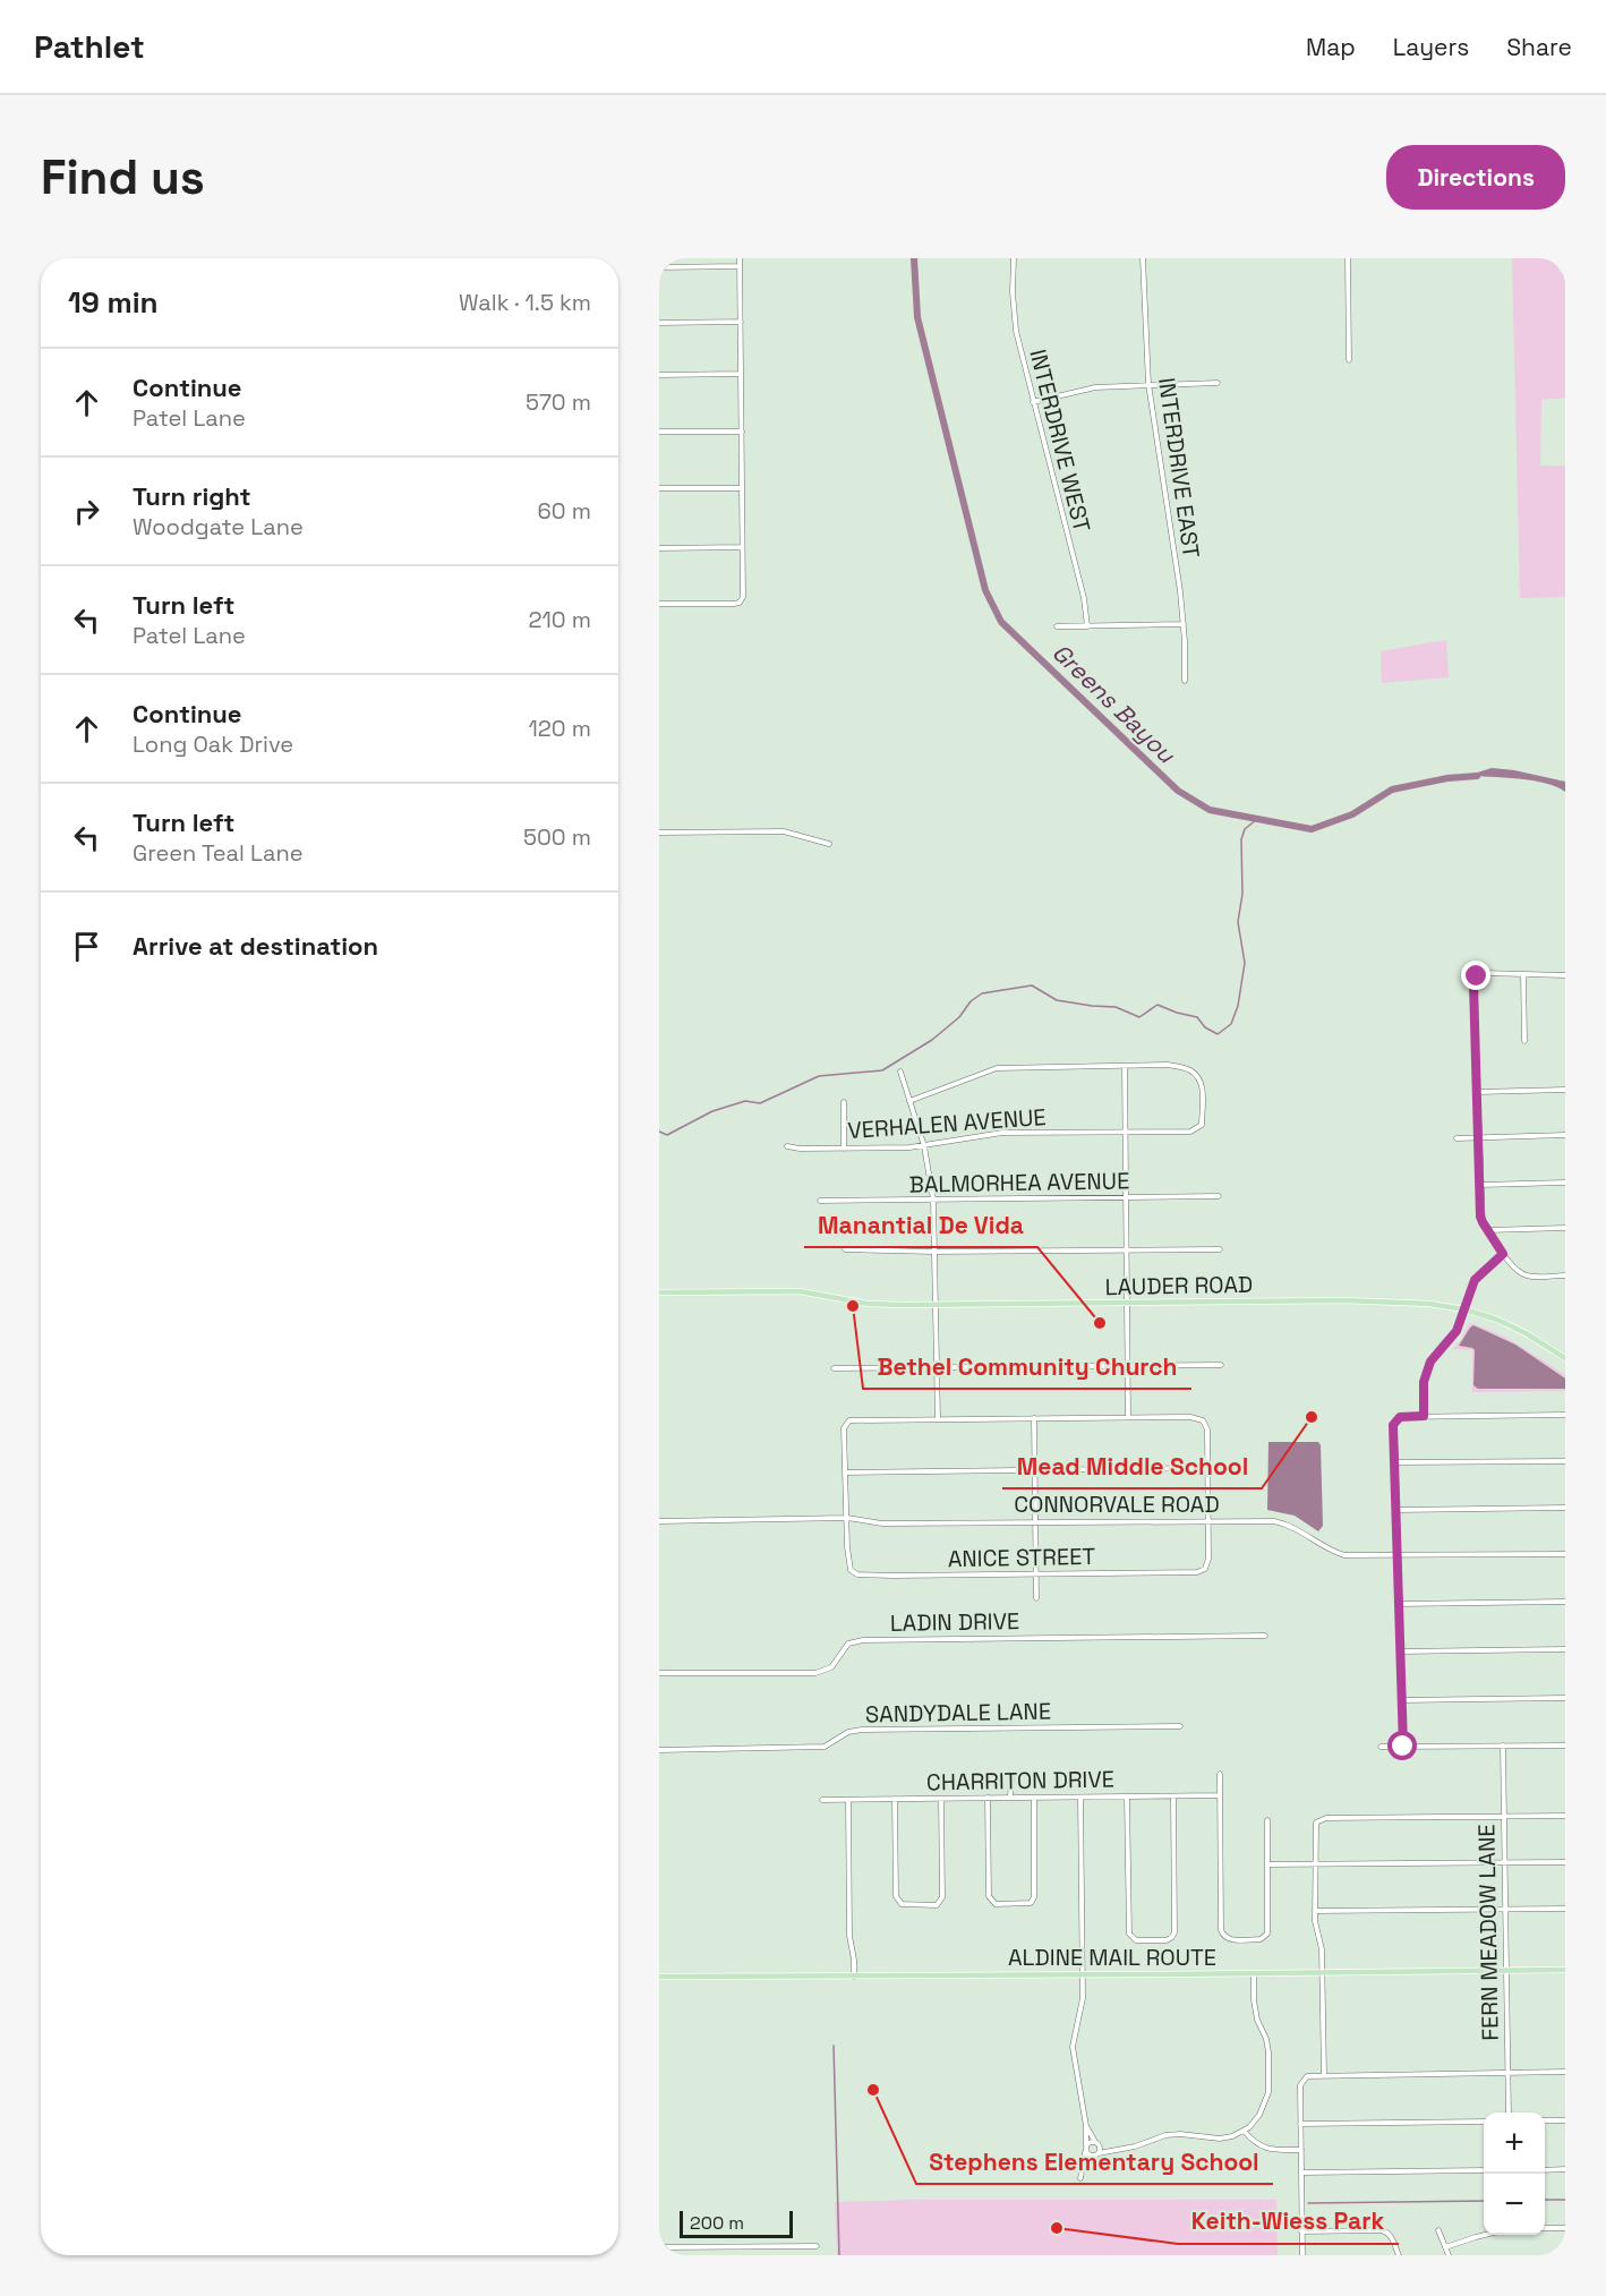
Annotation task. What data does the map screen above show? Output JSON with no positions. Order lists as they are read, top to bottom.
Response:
{
  "streets": {
    "main road": ["LAUDER ROAD", "ALDINE MAIL ROUTE"],
    "street": [
      "INTERDRIVE WEST",
      "INTERDRIVE EAST",
      "VERHALEN AVENUE",
      "BALMORHEA AVENUE",
      "CONNORVALE ROAD",
      "ANICE STREET",
      "LADIN DRIVE",
      "SANDYDALE LANE",
      "CHARRITON DRIVE",
      "FERN MEADOW LANE"
    ]
  },
  "crossings": [
    ["CONNORVALE ROAD", "ANICE STREET"],
    ["FERN MEADOW LANE", "ALDINE MAIL ROUTE"]
  ],
  "water": ["Greens Bayou"],
  "places": [
    "Bethel Community Church",
    "Manantial De Vida",
    "Mead Middle School",
    "Stephens Elementary School",
    "Keith-Wiess Park"
  ],
  "scale_bar": "200 m",
  "page": {
    "header": "Pathlet",
    "nav": ["Map", "Layers", "Share"],
    "buttons": "Directions",
    "title": "Find us",
    "heading": ["19 min", "Walk · 1.5 km"],
    "list": [
      ["Continue", "Patel Lane", "570 m"],
      ["Turn right", "Woodgate Lane", "60 m"],
      ["Turn left", "Patel Lane", "210 m"],
      ["Continue", "Long Oak Drive", "120 m"],
      ["Turn left", "Green Teal Lane", "500 m"],
      "Arrive at destination"
    ],
    "map_buttons": ["+", "−"],
    "scale": "200 m"
  }
}
